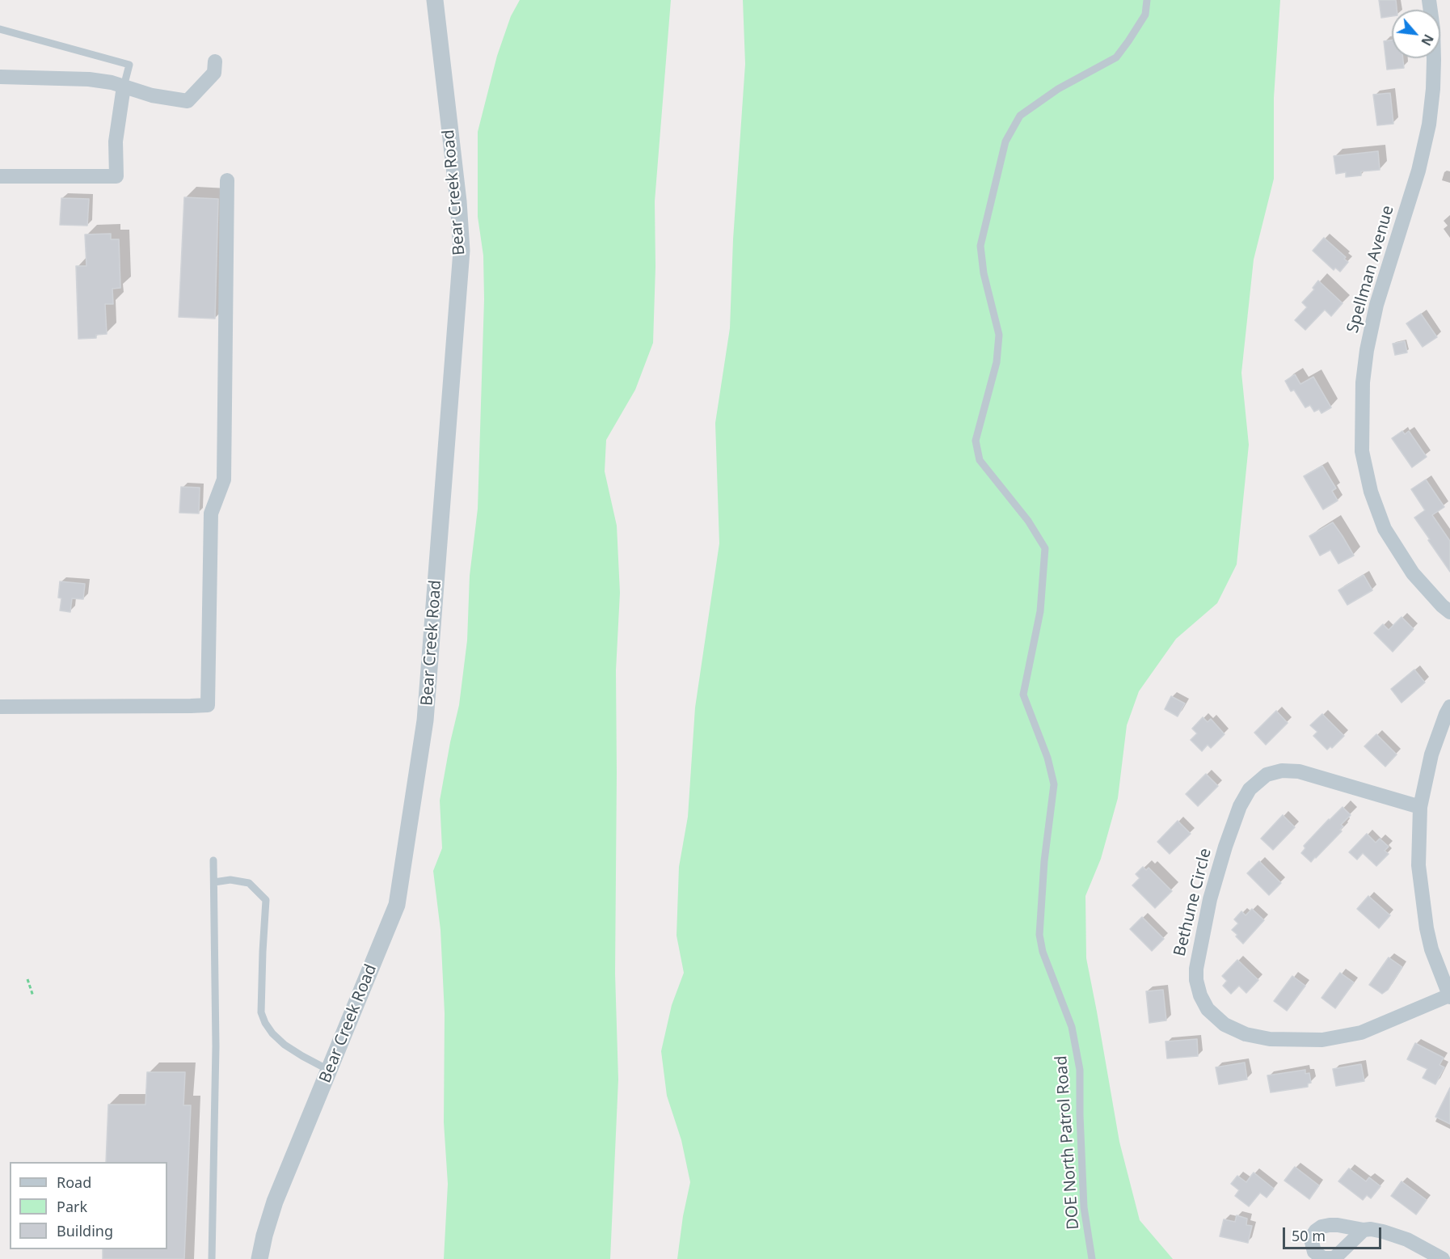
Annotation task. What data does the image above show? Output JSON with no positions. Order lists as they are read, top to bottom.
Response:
{
  "streets": {
    "street": ["Bear Creek Road", "Spellman Avenue", "Bethune Circle"],
    "lane": ["DOE North Patrol Road"]
  },
  "legend": ["Road", "Park", "Building"],
  "scale_bar": "50 m",
  "north": "bottom right"
}
